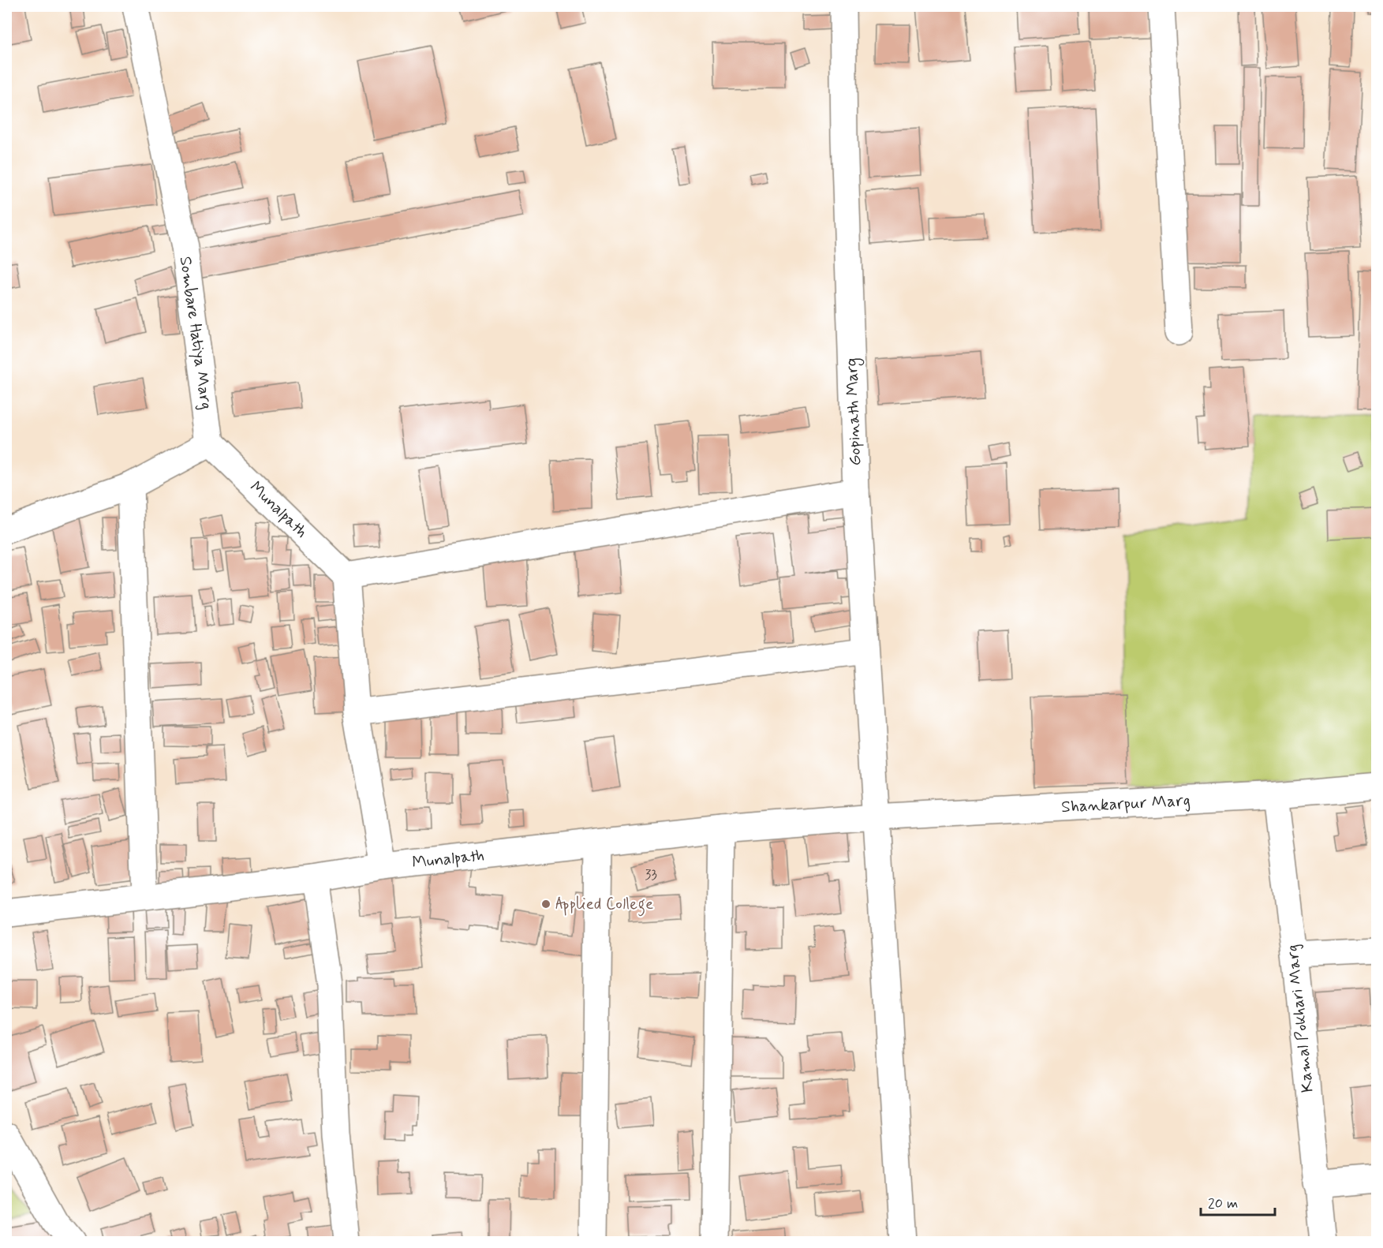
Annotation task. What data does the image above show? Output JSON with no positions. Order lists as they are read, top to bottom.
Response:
{
  "streets": {
    "street": [
      "Sombare Hatiya Marg",
      "Gopinath Marg",
      "Munalpath",
      "Shankarpur Marg",
      "Kamal Pokhari Marg"
    ]
  },
  "crossings": [
    ["Sombare Hatiya Marg", "Munalpath"],
    ["Gopinath Marg", "Shankarpur Marg"],
    ["Munalpath", "Shankarpur Marg"],
    ["Shankarpur Marg", "Kamal Pokhari Marg"]
  ],
  "places": ["Applied College"],
  "house_numbers": ["33"],
  "scale_bar": "20 m"
}
